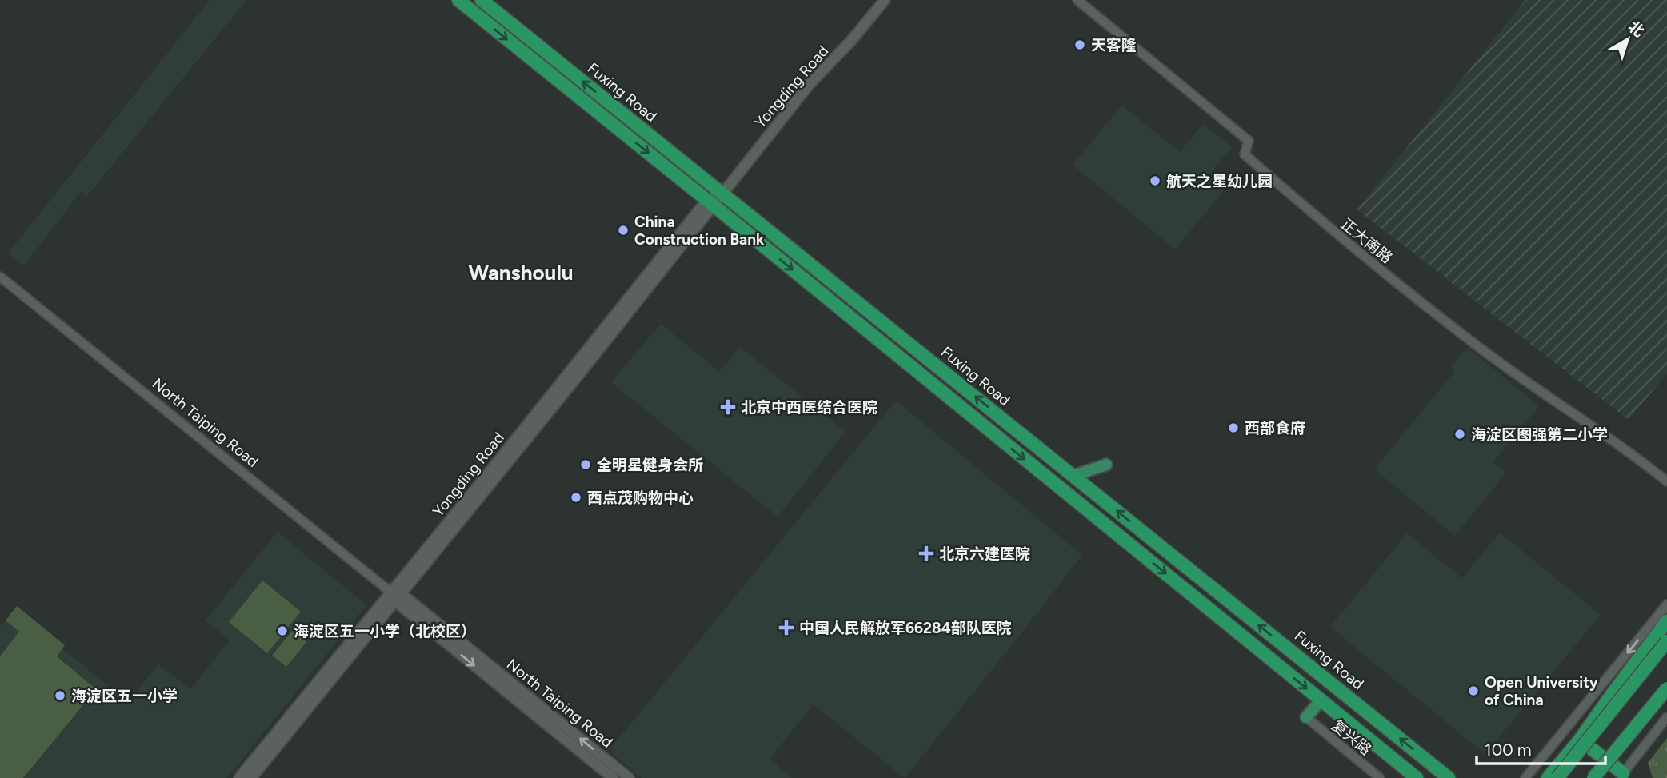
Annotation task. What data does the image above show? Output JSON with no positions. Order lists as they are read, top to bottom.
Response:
{
  "streets": {
    "highway": ["Fuxing Road"],
    "main road": ["Yongding Road", "North Taiping Road"],
    "street": ["正大南路", "复兴路"]
  },
  "crossings": [
    ["Yongding Road", "Fuxing Road"],
    ["Yongding Road", "North Taiping Road"]
  ],
  "districts": ["Wanshoulu"],
  "places": {
    "other": [
      "天客隆",
      "航天之星幼儿园",
      "China Construction Bank",
      "西部食府",
      "海淀区图强第二小学",
      "全明星健身会所",
      "西点茂购物中心",
      "海淀区五一小学（北校区）",
      "Open University of China",
      "海淀区五一小学"
    ],
    "health": ["北京中西医结合医院", "北京六建医院", "中国人民解放军66284部队医院"]
  },
  "scale_bar": "100 m",
  "north": "top right"
}
